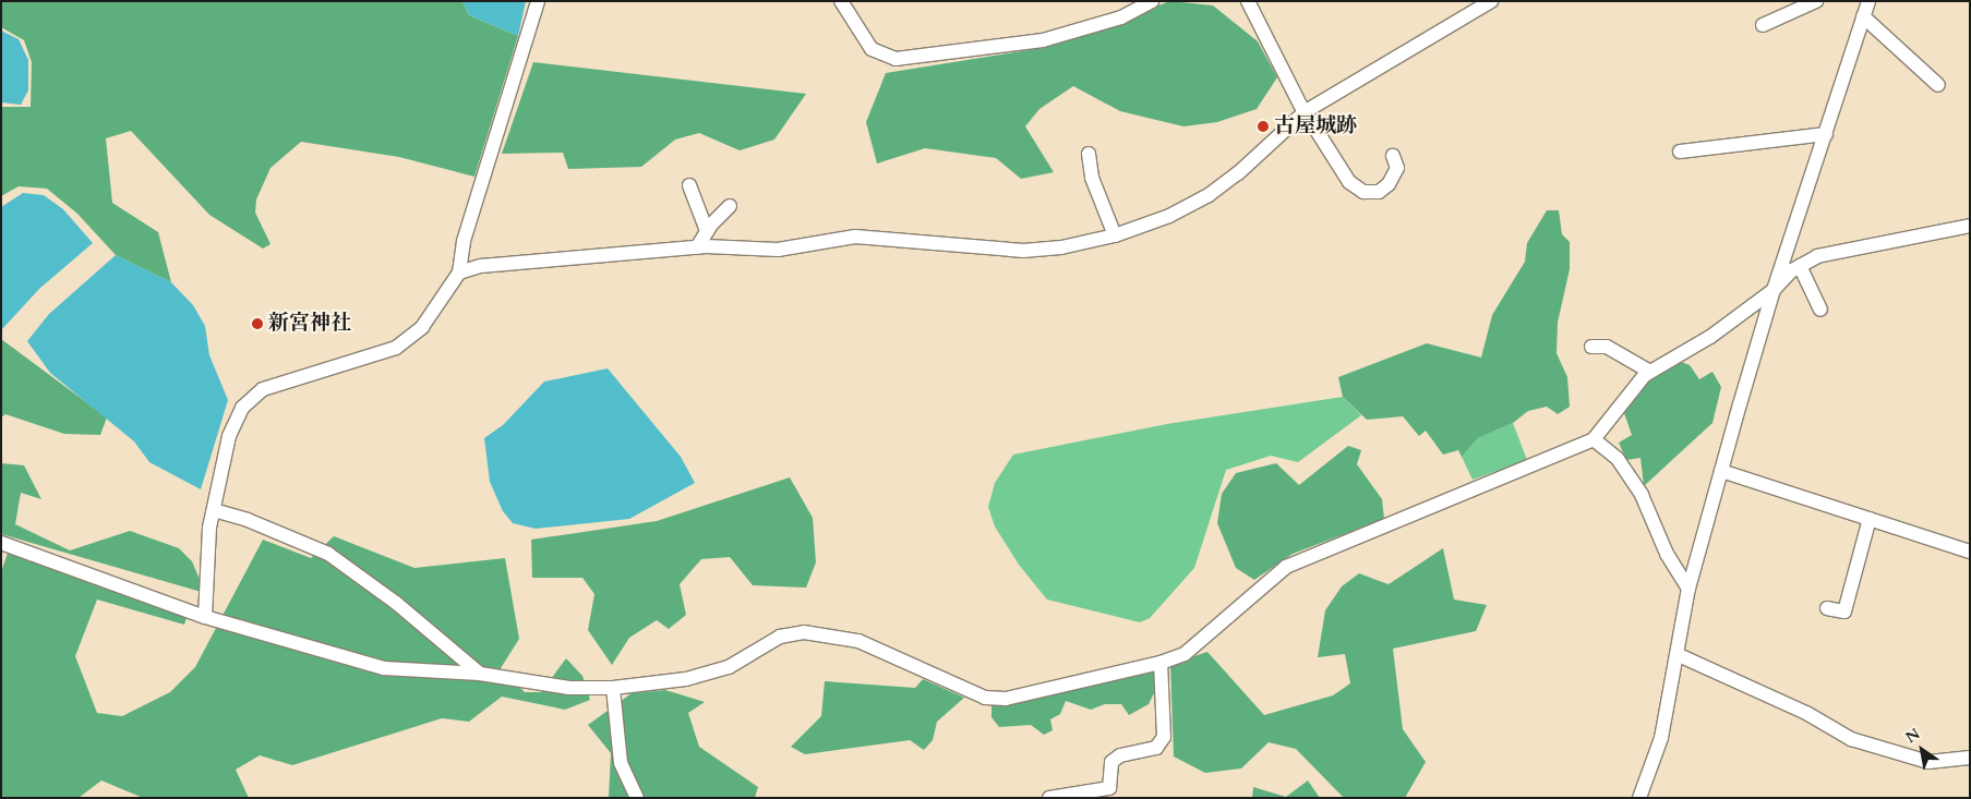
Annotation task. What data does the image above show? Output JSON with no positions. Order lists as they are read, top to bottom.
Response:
{
  "places": ["古屋城跡", "新宮神社"],
  "north": "top left"
}
